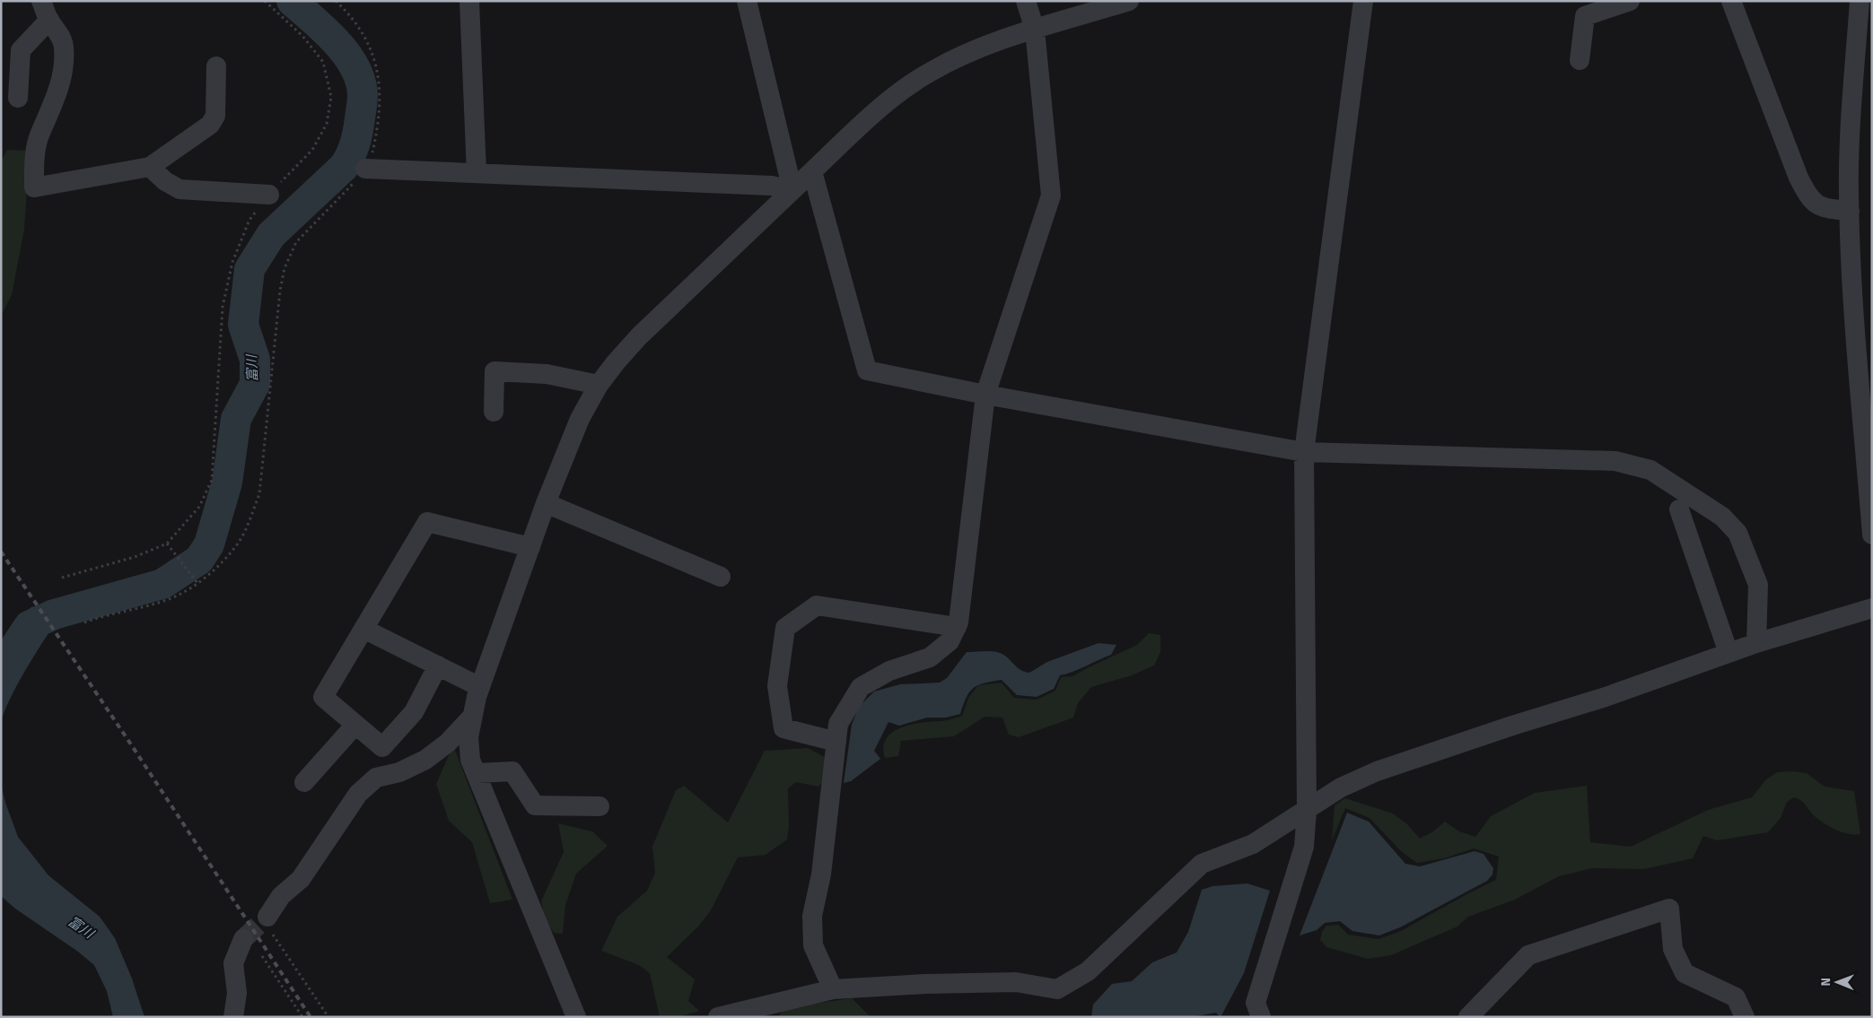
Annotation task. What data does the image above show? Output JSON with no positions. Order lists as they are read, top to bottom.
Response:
{
  "water": ["富川"],
  "north": "left"
}
